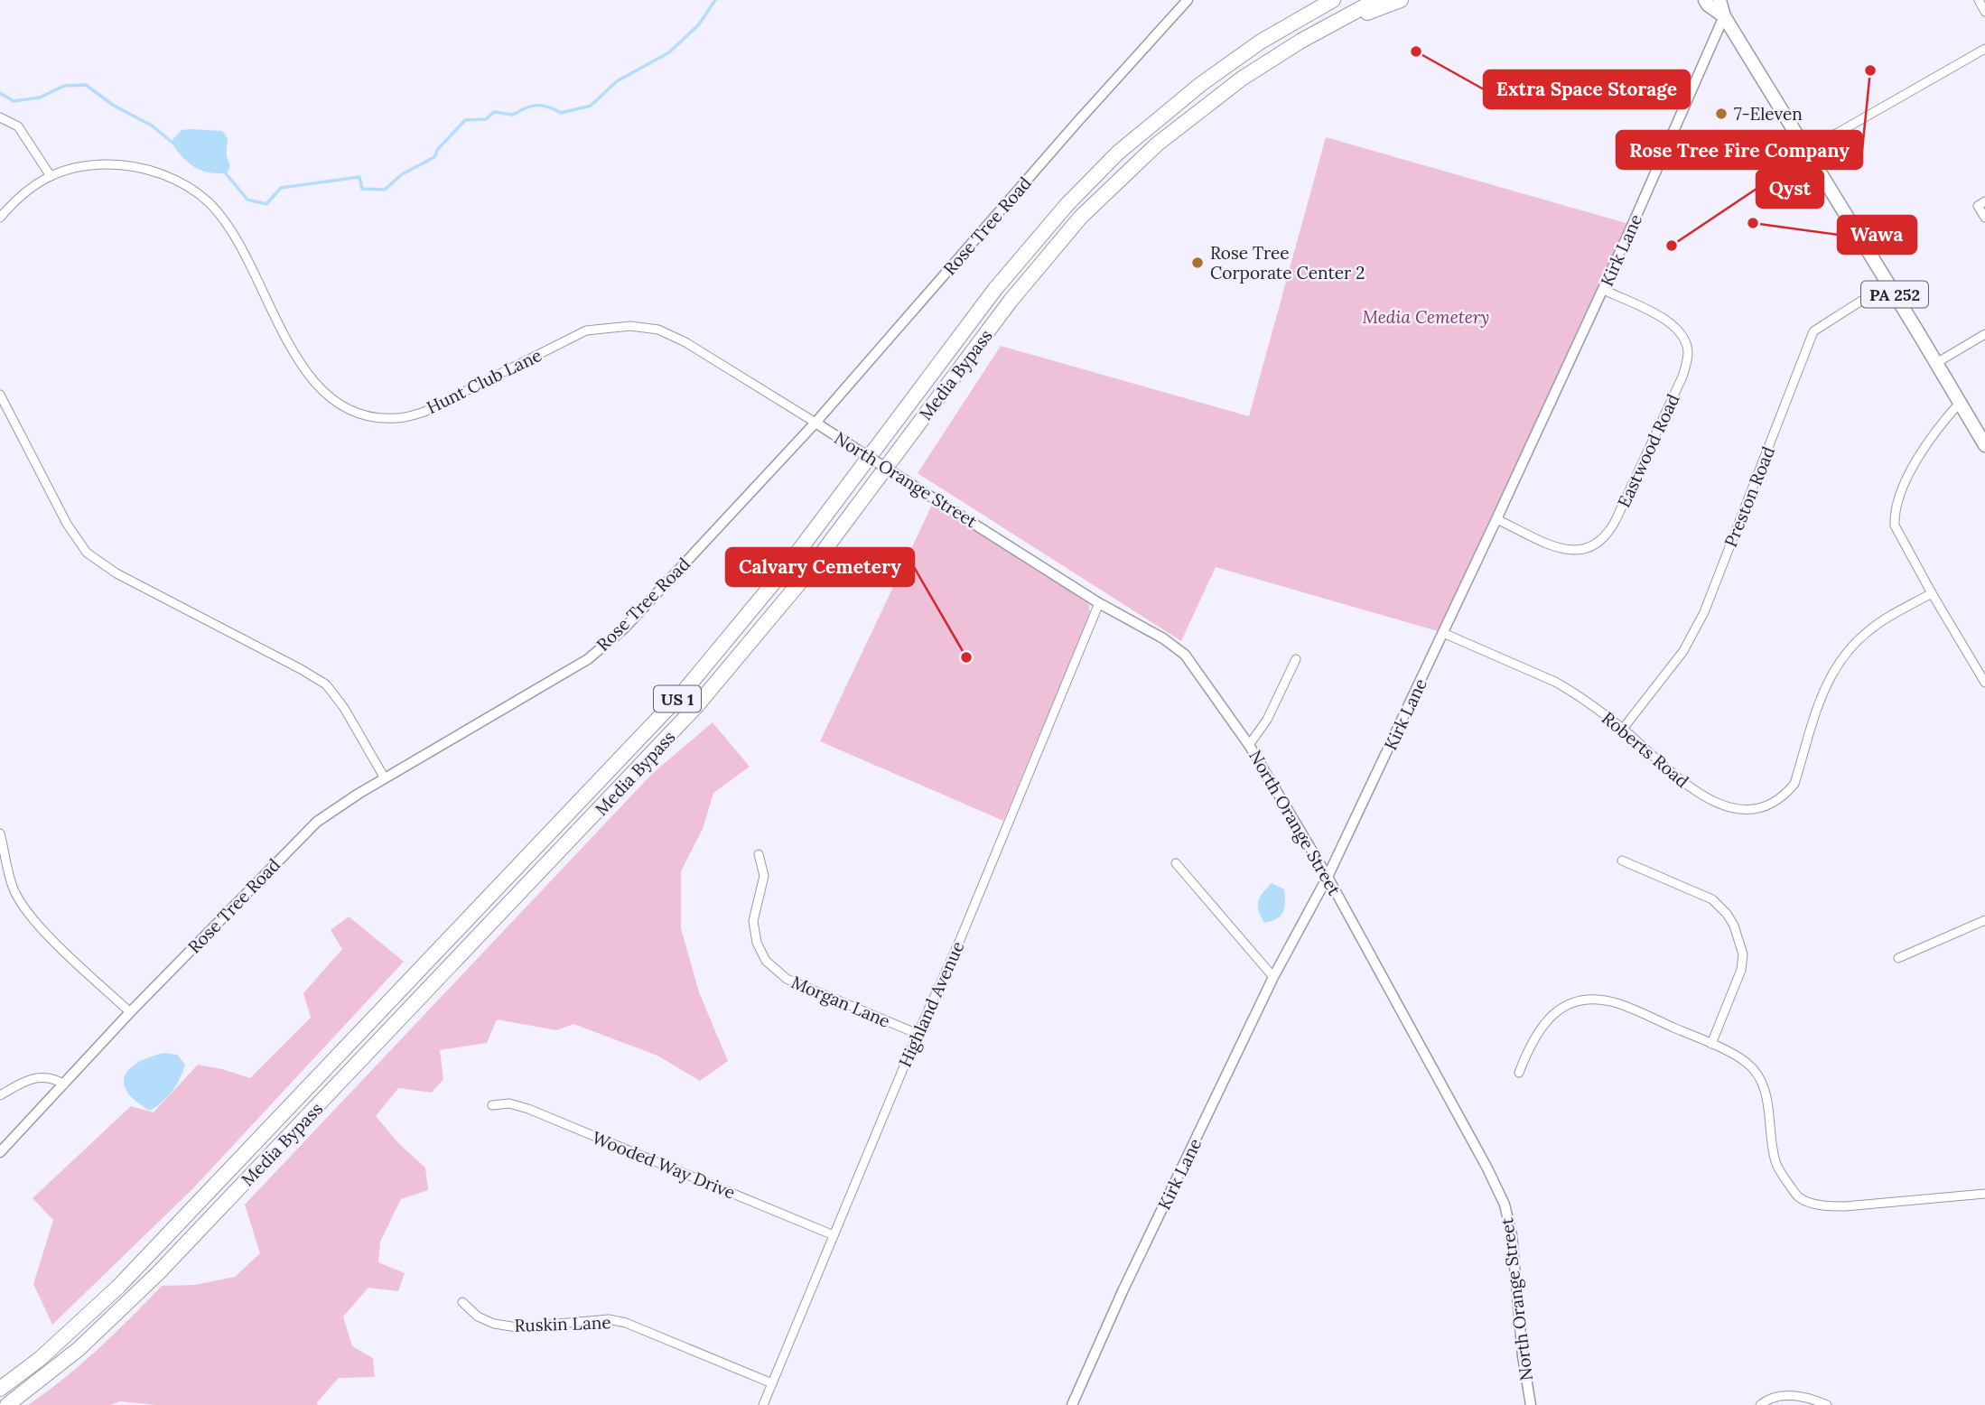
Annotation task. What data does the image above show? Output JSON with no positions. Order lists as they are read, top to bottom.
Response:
{
  "streets": {
    "highway": ["Media Bypass", "US 1"],
    "main road": ["PA 252"],
    "street": [
      "Rose Tree Road",
      "Kirk Lane",
      "Hunt Club Lane",
      "Eastwood Road",
      "North Orange Street",
      "Preston Road",
      "Roberts Road",
      "Morgan Lane",
      "Highland Avenue",
      "Wooded Way Drive",
      "Ruskin Lane"
    ]
  },
  "crossings": [
    ["Rose Tree Road", "Hunt Club Lane"],
    ["Rose Tree Road", "North Orange Street"],
    ["Kirk Lane", "PA 252"],
    ["Kirk Lane", "Eastwood Road"],
    ["Kirk Lane", "North Orange Street"],
    ["Kirk Lane", "Roberts Road"],
    ["PA 252", "Preston Road"],
    ["Hunt Club Lane", "North Orange Street"],
    ["North Orange Street", "Highland Avenue"],
    ["Preston Road", "Roberts Road"],
    ["Morgan Lane", "Highland Avenue"],
    ["Highland Avenue", "Wooded Way Drive"],
    ["Highland Avenue", "Ruskin Lane"]
  ],
  "parks": ["Media Cemetery"],
  "places": [
    "Extra Space Storage",
    "Rose Tree Fire Company",
    "7-Eleven",
    "Wawa",
    "Qyst",
    "Rose Tree Corporate Center 2",
    "Calvary Cemetery"
  ]
}
